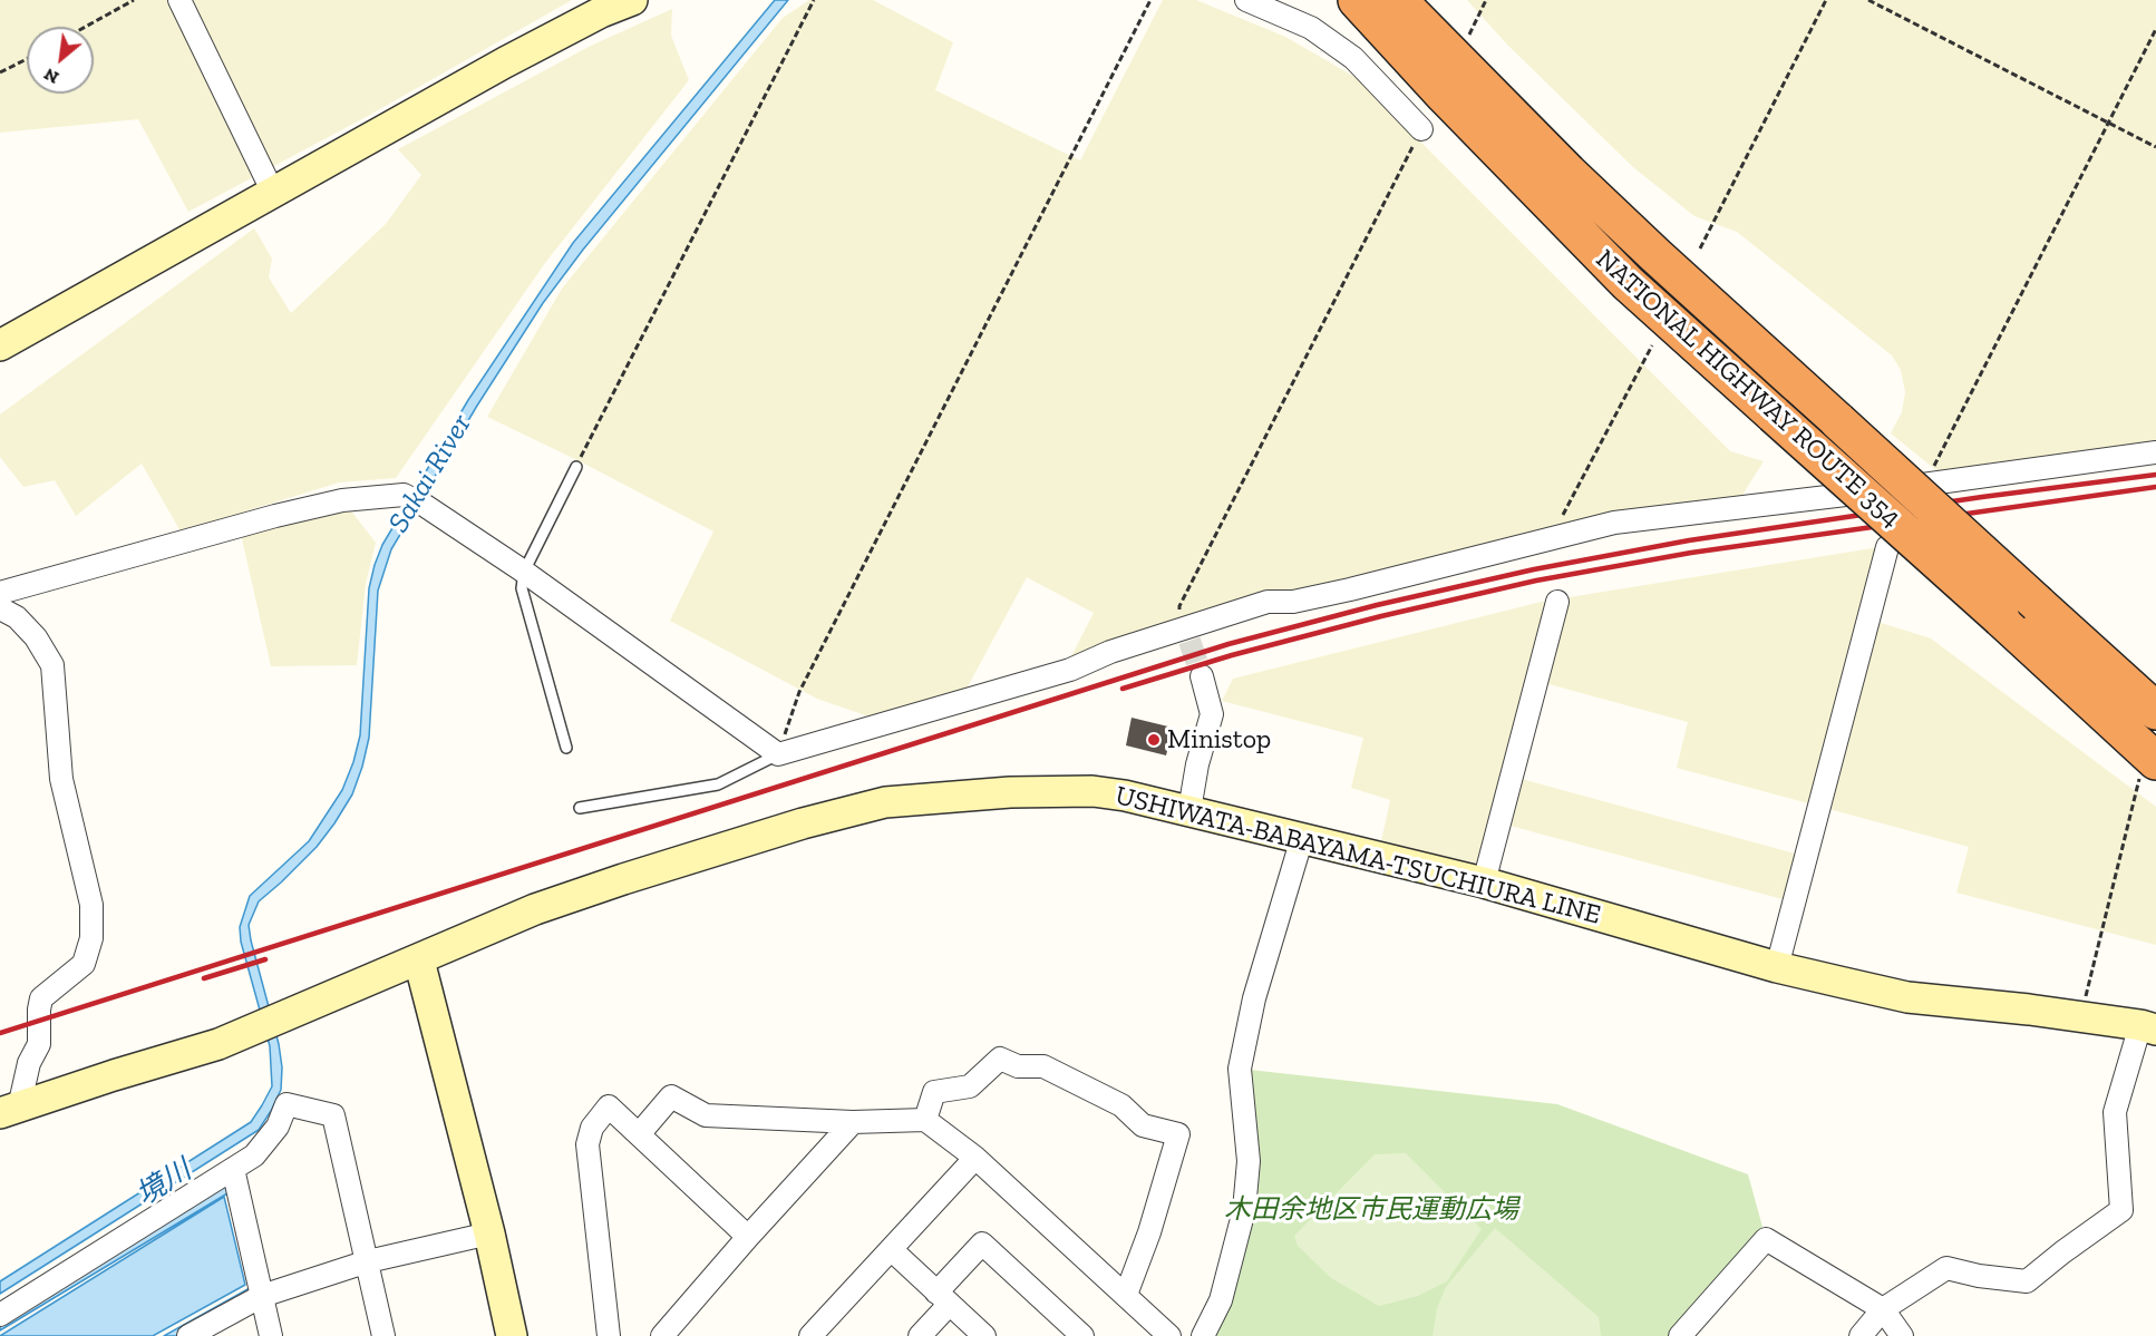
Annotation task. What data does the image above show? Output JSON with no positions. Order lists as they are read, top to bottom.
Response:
{
  "streets": {
    "highway": ["NATIONAL HIGHWAY ROUTE 354"],
    "main road": ["USHIWATA-BABAYAMA-TSUCHIURA LINE"]
  },
  "water": ["Sakai River", "境川"],
  "parks": ["木田余地区市民運動広場"],
  "places": ["Ministop"],
  "north": "bottom left"
}
